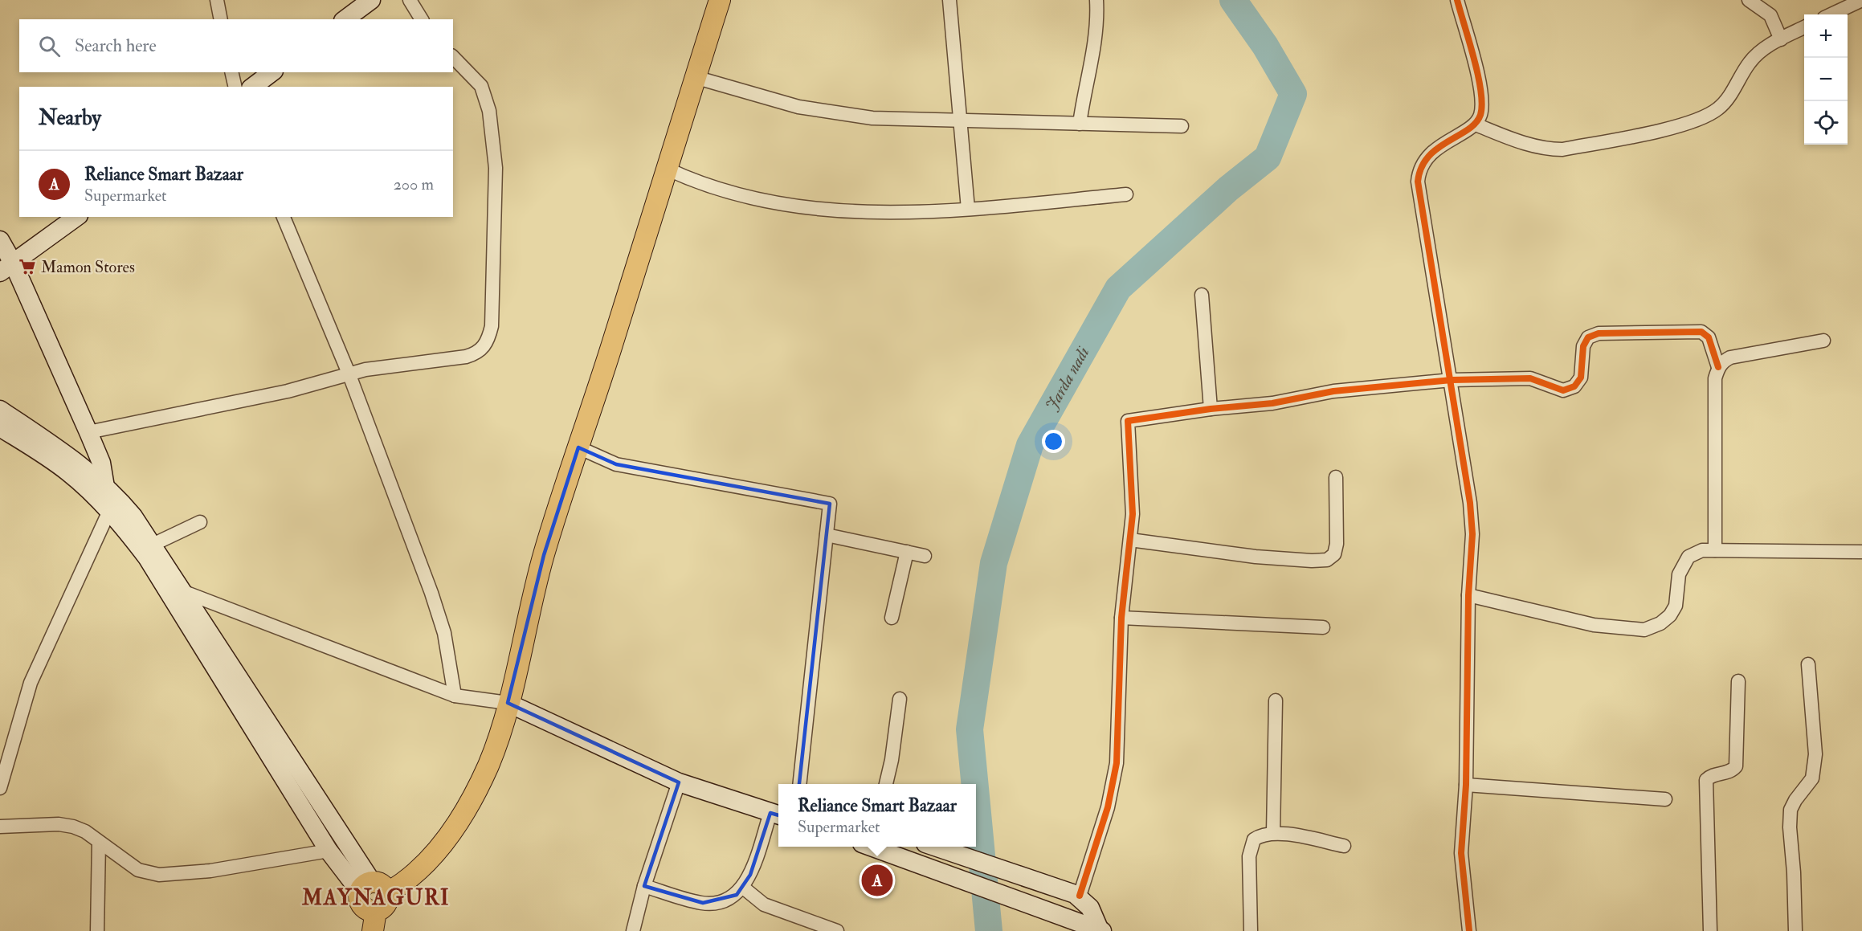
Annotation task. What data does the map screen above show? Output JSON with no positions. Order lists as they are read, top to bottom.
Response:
{
  "districts": ["MAYNAGURI"],
  "water": ["Jarda nadi"],
  "places": {
    "supermarket": ["Mamon Stores"]
  },
  "page": {
    "map_buttons": ["+", "−"],
    "search": "Search here",
    "heading": "Nearby",
    "list": [
      {
        "mark": "A",
        "name": "Reliance Smart Bazaar",
        "note": "Supermarket",
        "value": "200 m"
      }
    ],
    "popup": ["Reliance Smart Bazaar", "Supermarket"],
    "pins": "A"
  }
}
